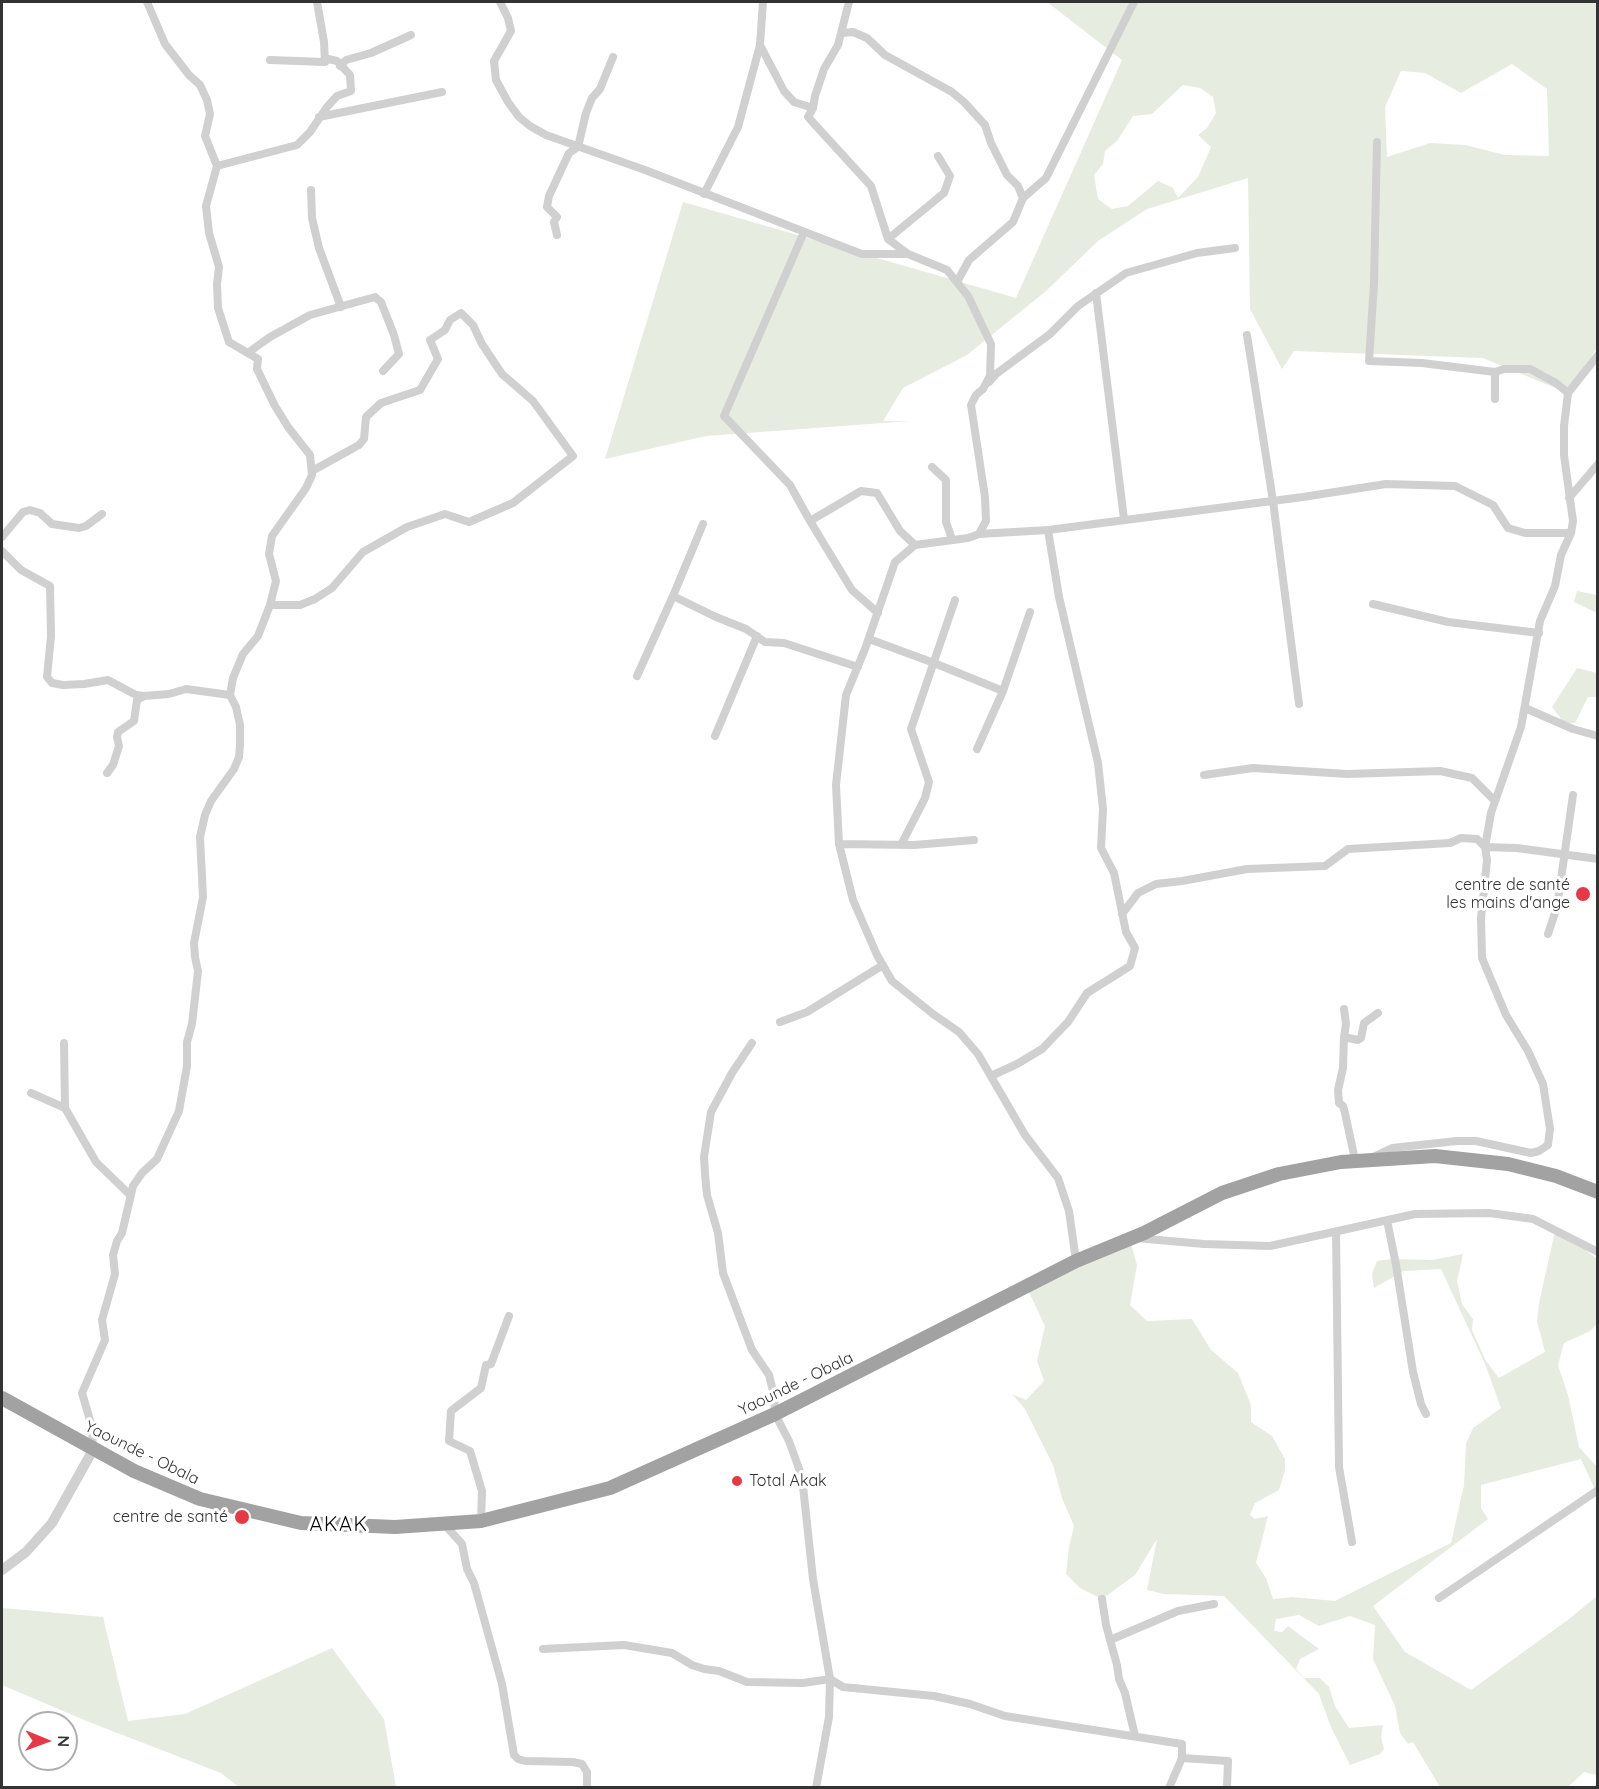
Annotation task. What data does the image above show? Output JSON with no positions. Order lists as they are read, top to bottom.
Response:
{
  "streets": {
    "highway": ["Yaounde - Obala"]
  },
  "districts": ["AKAK"],
  "places": ["centre de santé les mains d'ange", "Total Akak", "centre de santé"],
  "north": "right"
}
